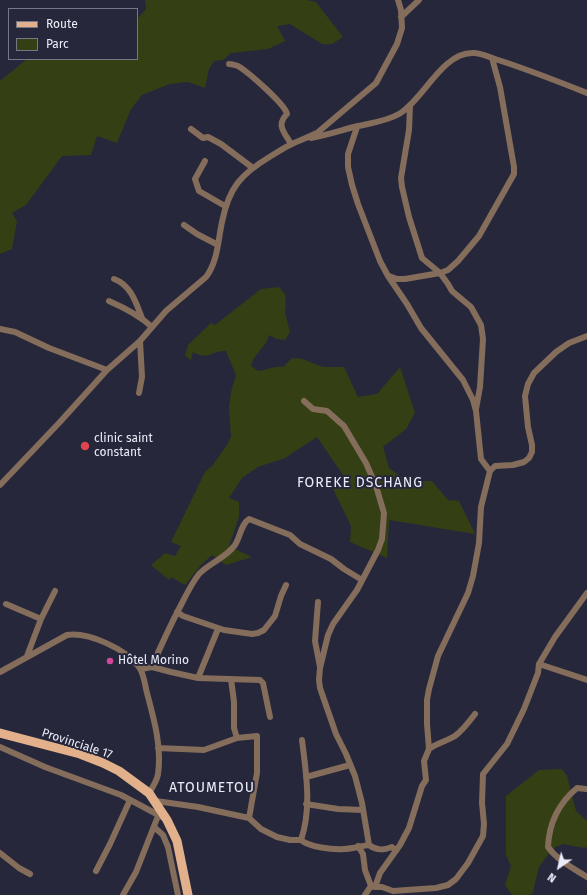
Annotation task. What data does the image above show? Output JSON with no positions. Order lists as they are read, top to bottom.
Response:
{
  "streets": {
    "main road": ["Provinciale 17"]
  },
  "districts": ["FOREKE DSCHANG", "ATOUMETOU"],
  "places": ["clinic saint constant", "Hôtel Morino"],
  "legend": ["Route", "Parc"],
  "north": "bottom left"
}
